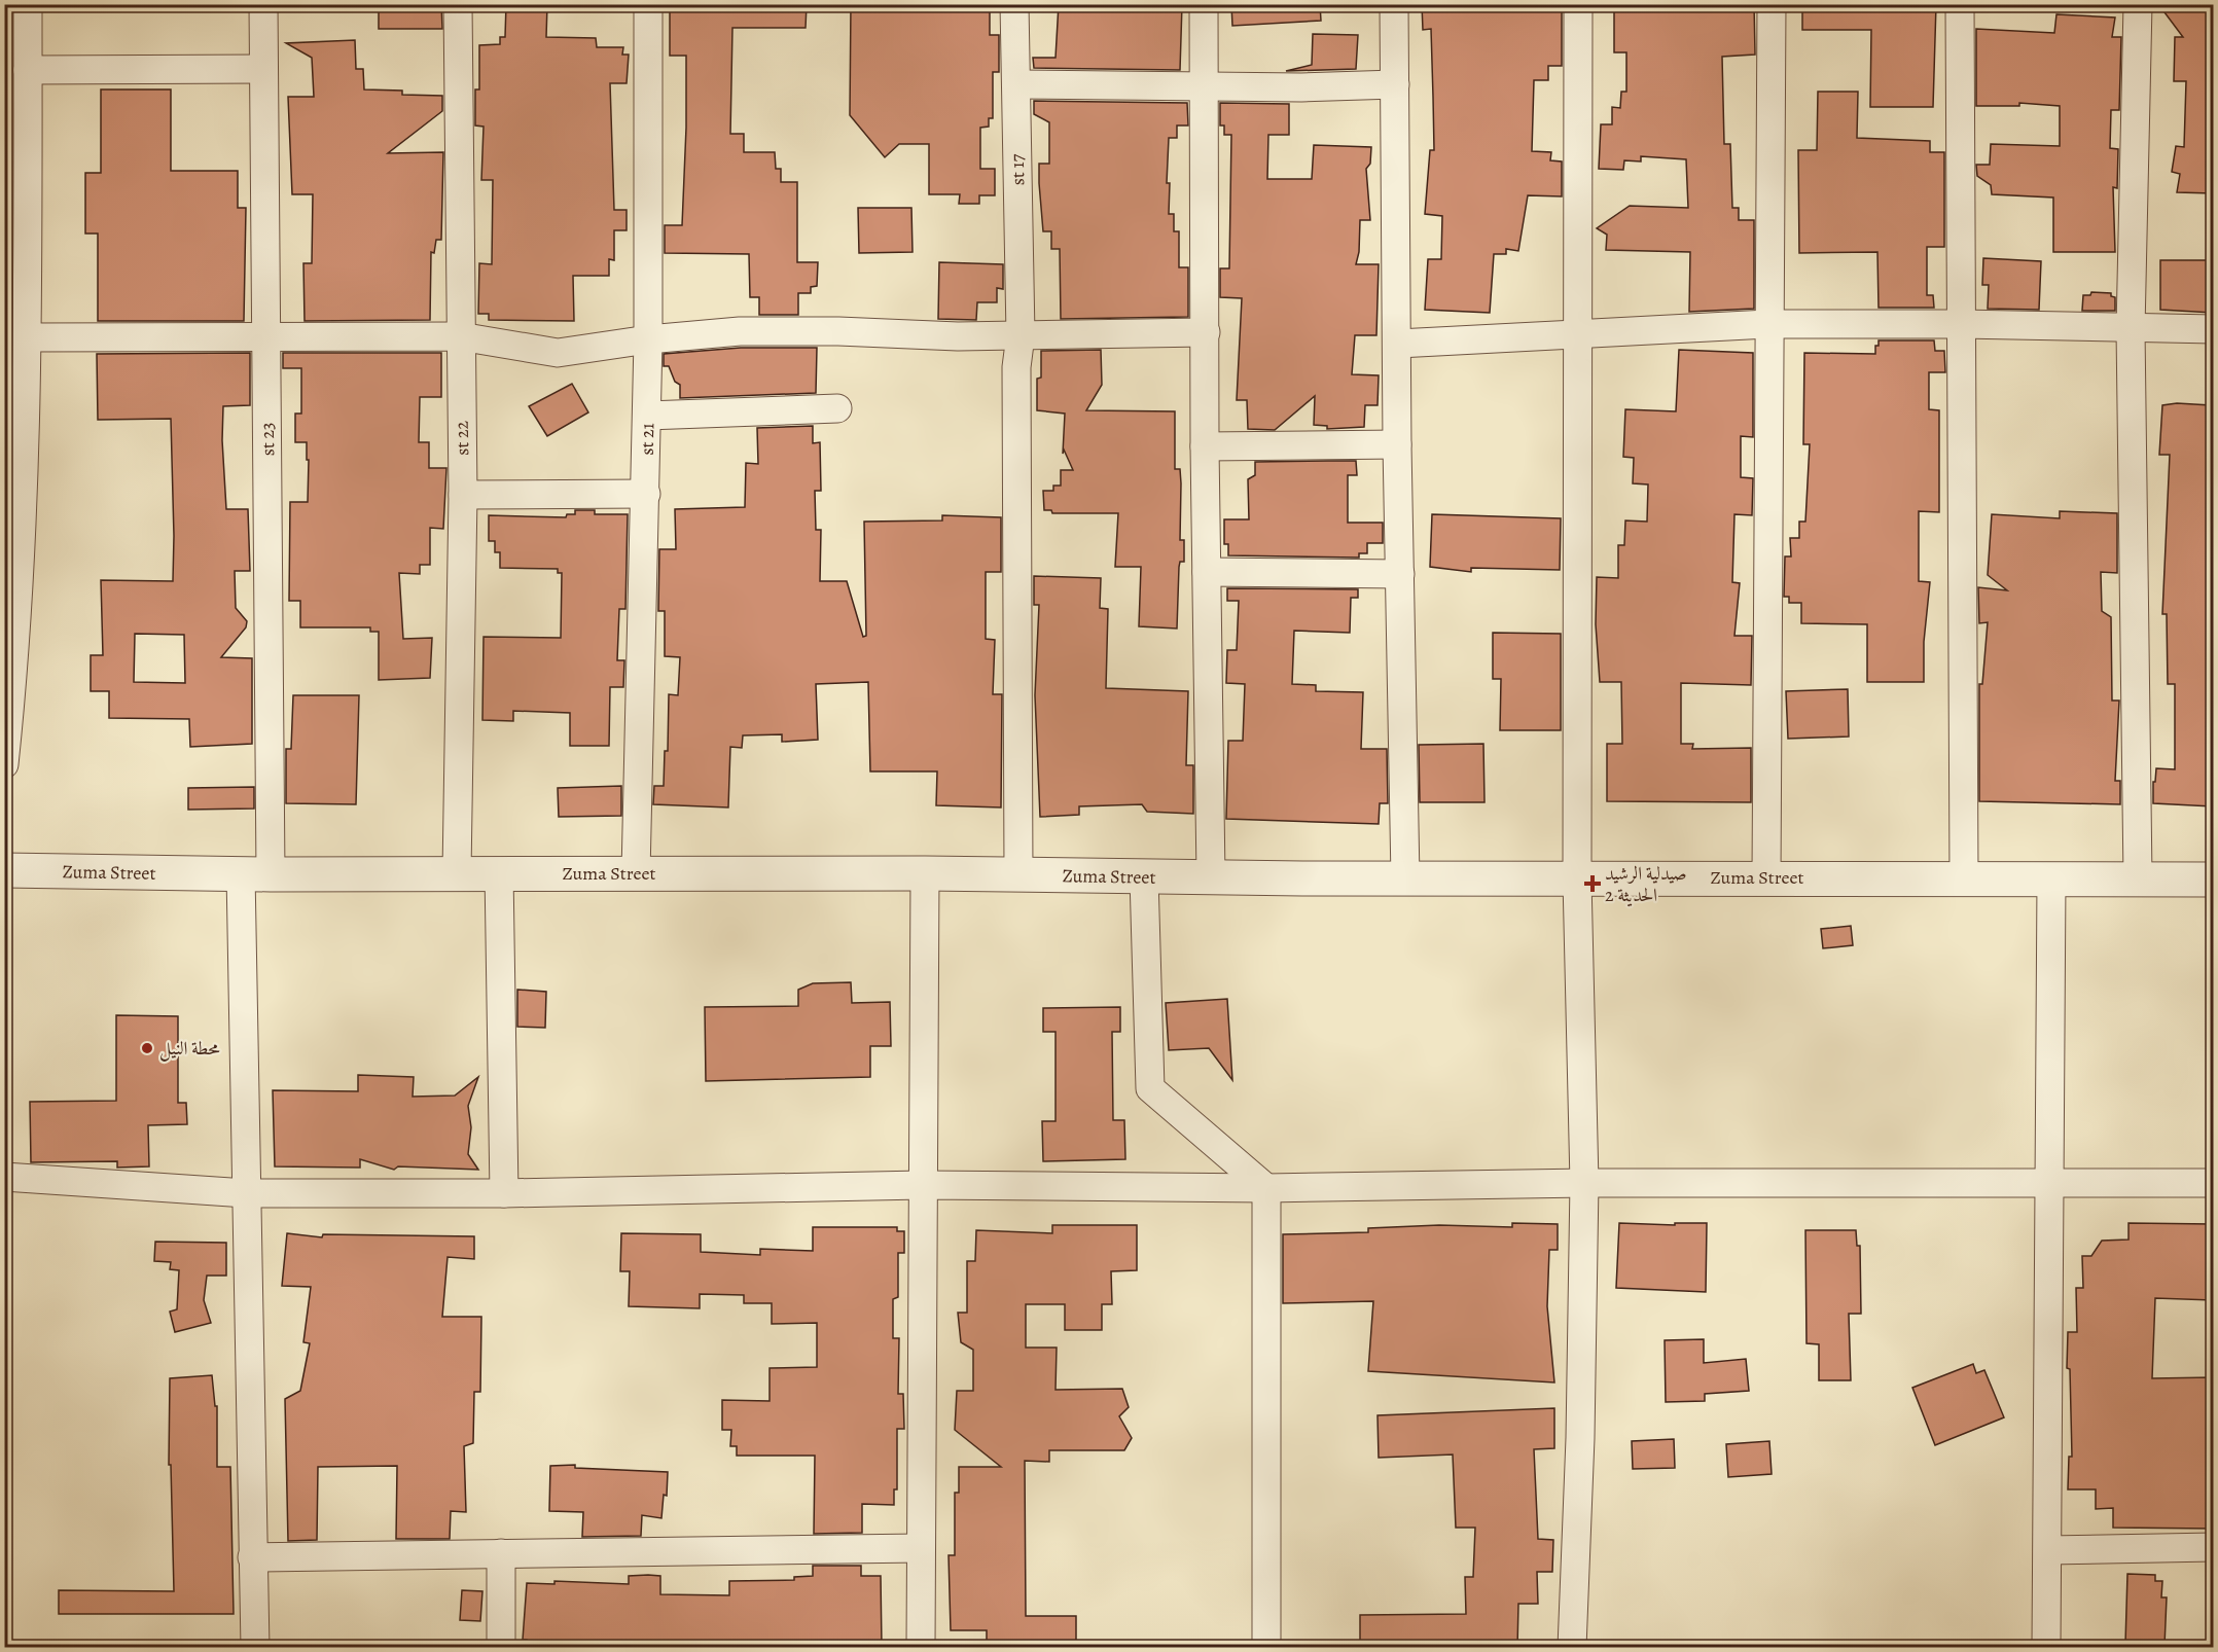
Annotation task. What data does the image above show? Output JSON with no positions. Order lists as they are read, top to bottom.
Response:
{
  "streets": {
    "street": [
      "st 17",
      "st 22",
      "st 23",
      "st 21",
      "Zuma Street"
    ]
  },
  "crossings": [
    ["st 17", "Zuma Street"],
    ["st 22", "Zuma Street"],
    ["st 23", "Zuma Street"],
    ["st 21", "Zuma Street"]
  ],
  "places": {
    "health": ["صيدلية الرشيد الحديثة 2"],
    "other": ["محطة النيل"]
  }
}
